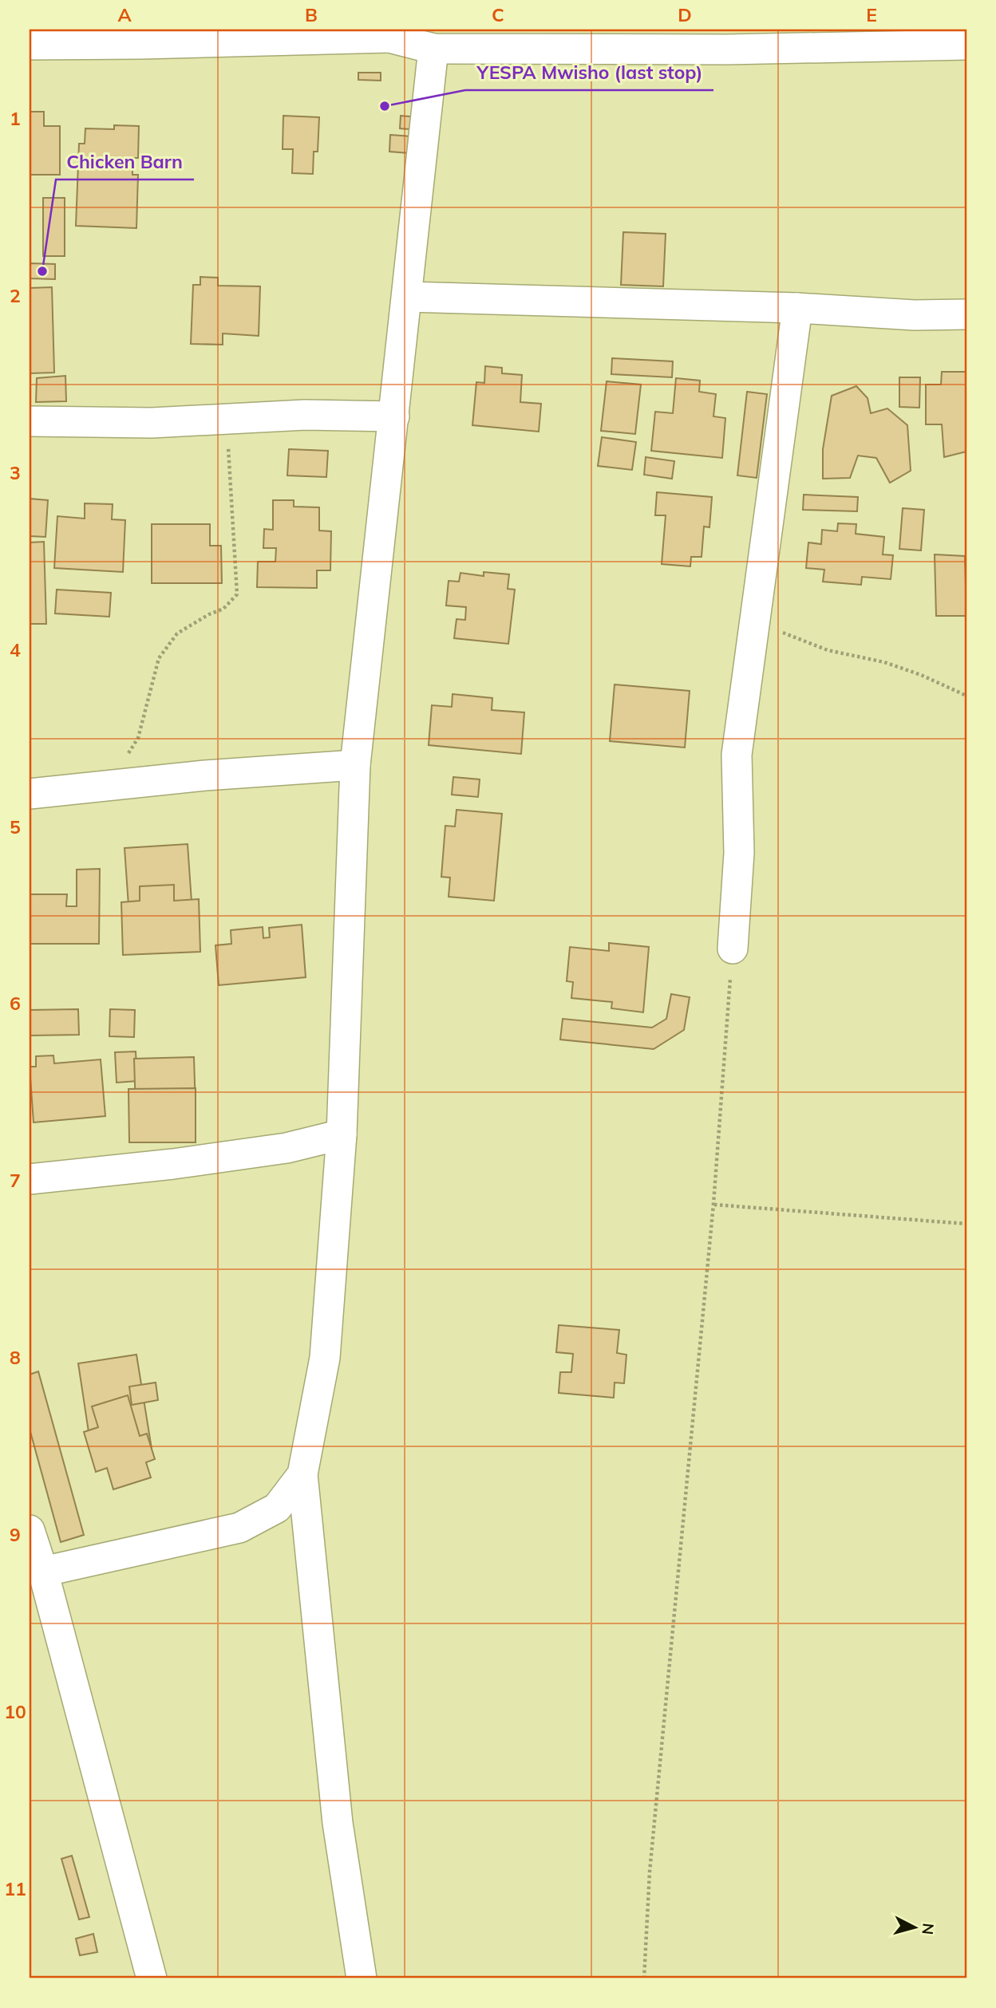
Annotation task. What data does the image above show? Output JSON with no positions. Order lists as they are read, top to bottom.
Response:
{
  "places": ["YESPA Mwisho (last stop)", "Chicken Barn"],
  "north": "right",
  "grid": {
    "columns": [
      "A",
      "B",
      "C",
      "D",
      "E"
    ],
    "rows": [
      "1",
      "2",
      "3",
      "4",
      "5",
      "6",
      "7",
      "8",
      "9",
      "10",
      "11"
    ]
  }
}
